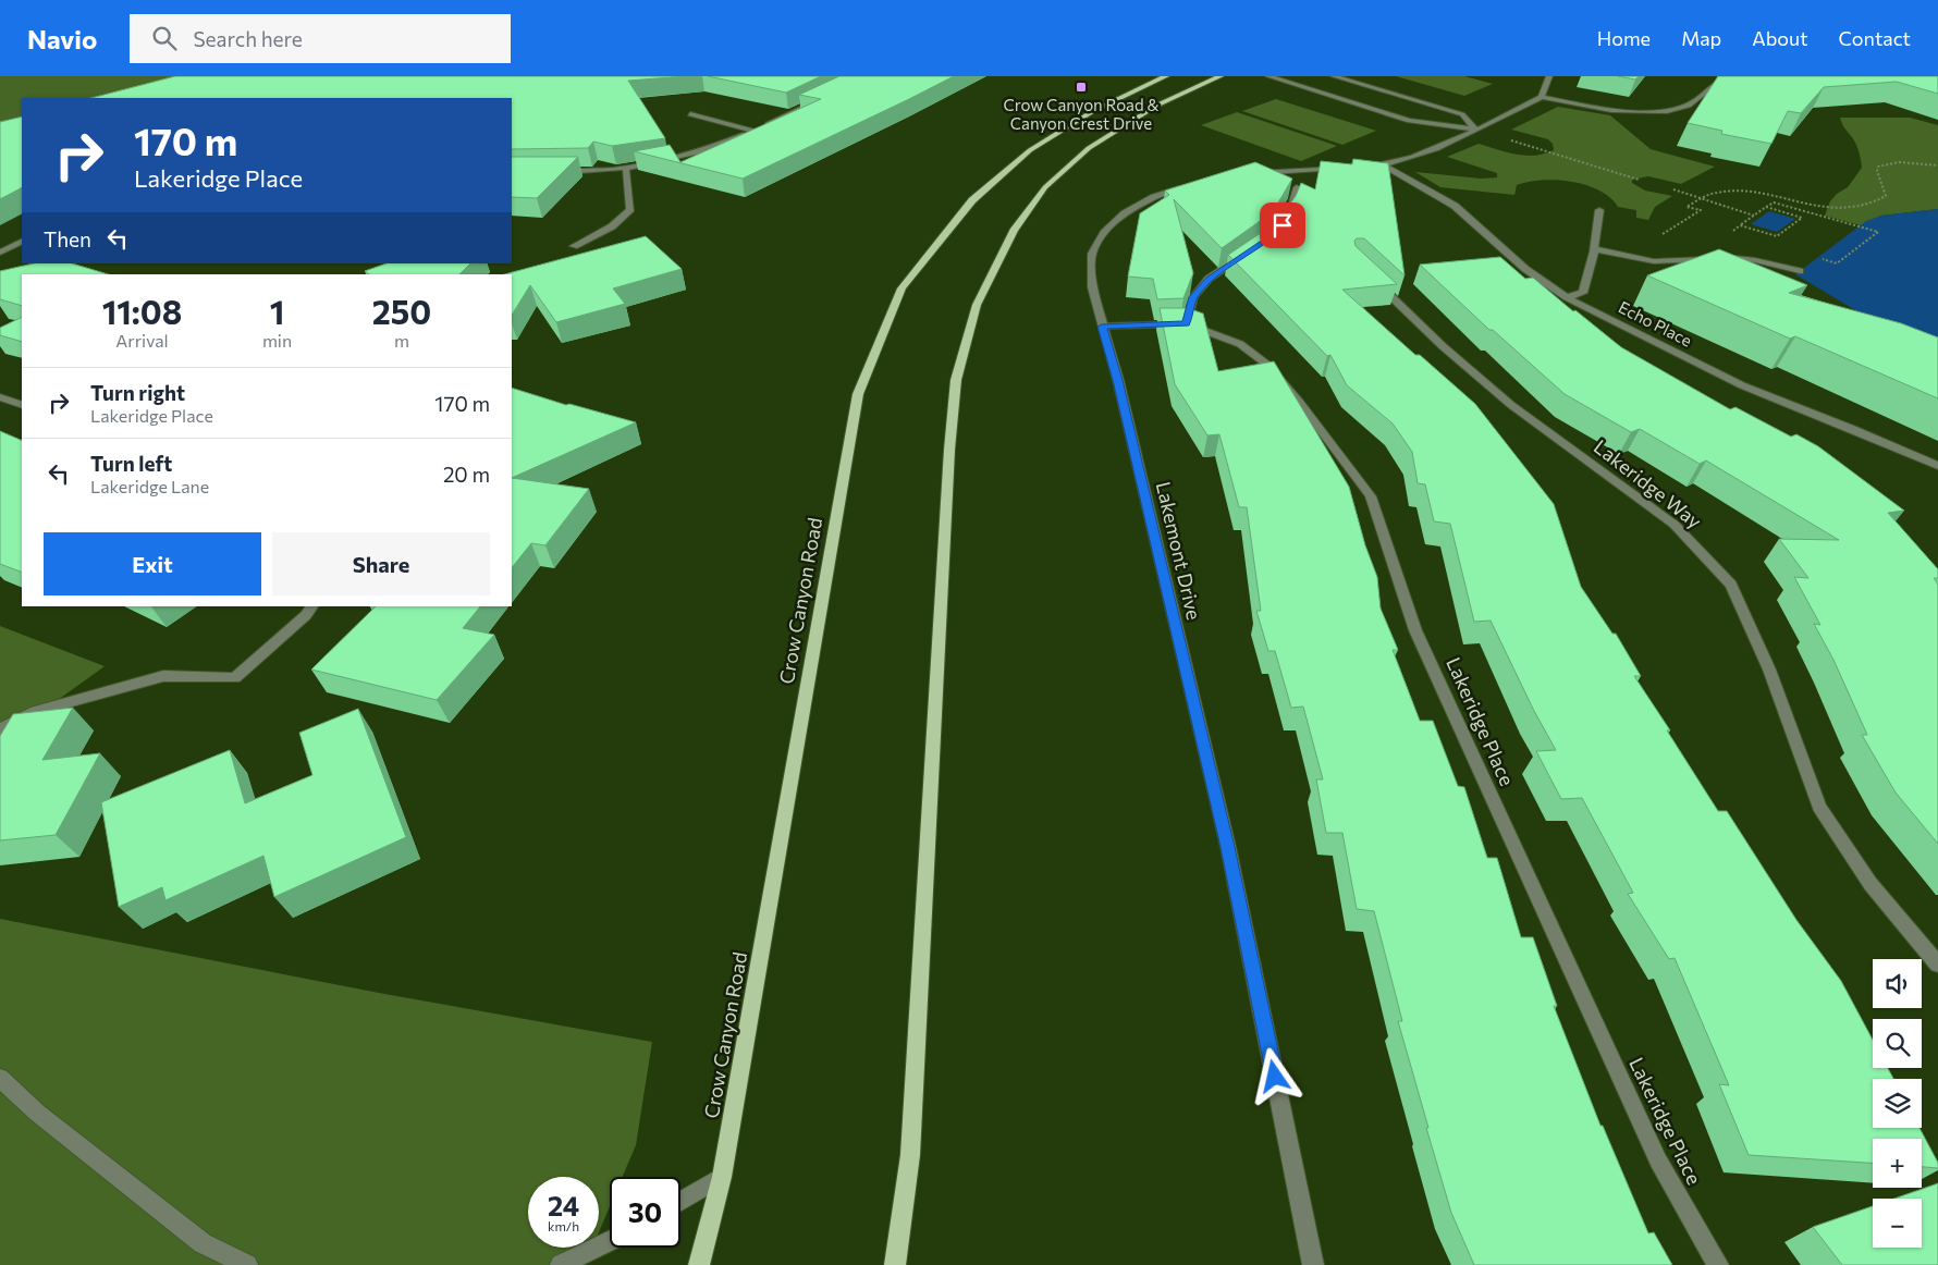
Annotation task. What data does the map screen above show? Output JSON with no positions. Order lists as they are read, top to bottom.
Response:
{
  "streets": {
    "main road": ["Crow Canyon Road"],
    "street": [
      "Echo Place",
      "Lakeridge Way",
      "Lakemont Drive",
      "Lakeridge Place"
    ]
  },
  "crossings": [
    ["Lakemont Drive", "Lakeridge Place"]
  ],
  "places": {
    "transit": ["Crow Canyon Road & Canyon Crest Drive"]
  },
  "page": {
    "header": "Navio",
    "search": "Search here",
    "nav": [
      "Home",
      "Map",
      "About",
      "Contact"
    ],
    "turn": ["170 m", "Lakeridge Place"],
    "then": "Then",
    "eta": [
      "11:08",
      "Arrival",
      "1",
      "min",
      "250",
      "m"
    ],
    "list": [
      {
        "name": "Turn right",
        "note": "Lakeridge Place",
        "value": "170 m"
      },
      {
        "name": "Turn left",
        "note": "Lakeridge Lane",
        "value": "20 m"
      }
    ],
    "buttons": ["Exit", "Share"],
    "map_buttons": ["+", "−"],
    "speed": "24 km/h",
    "limit": "30"
  }
}
